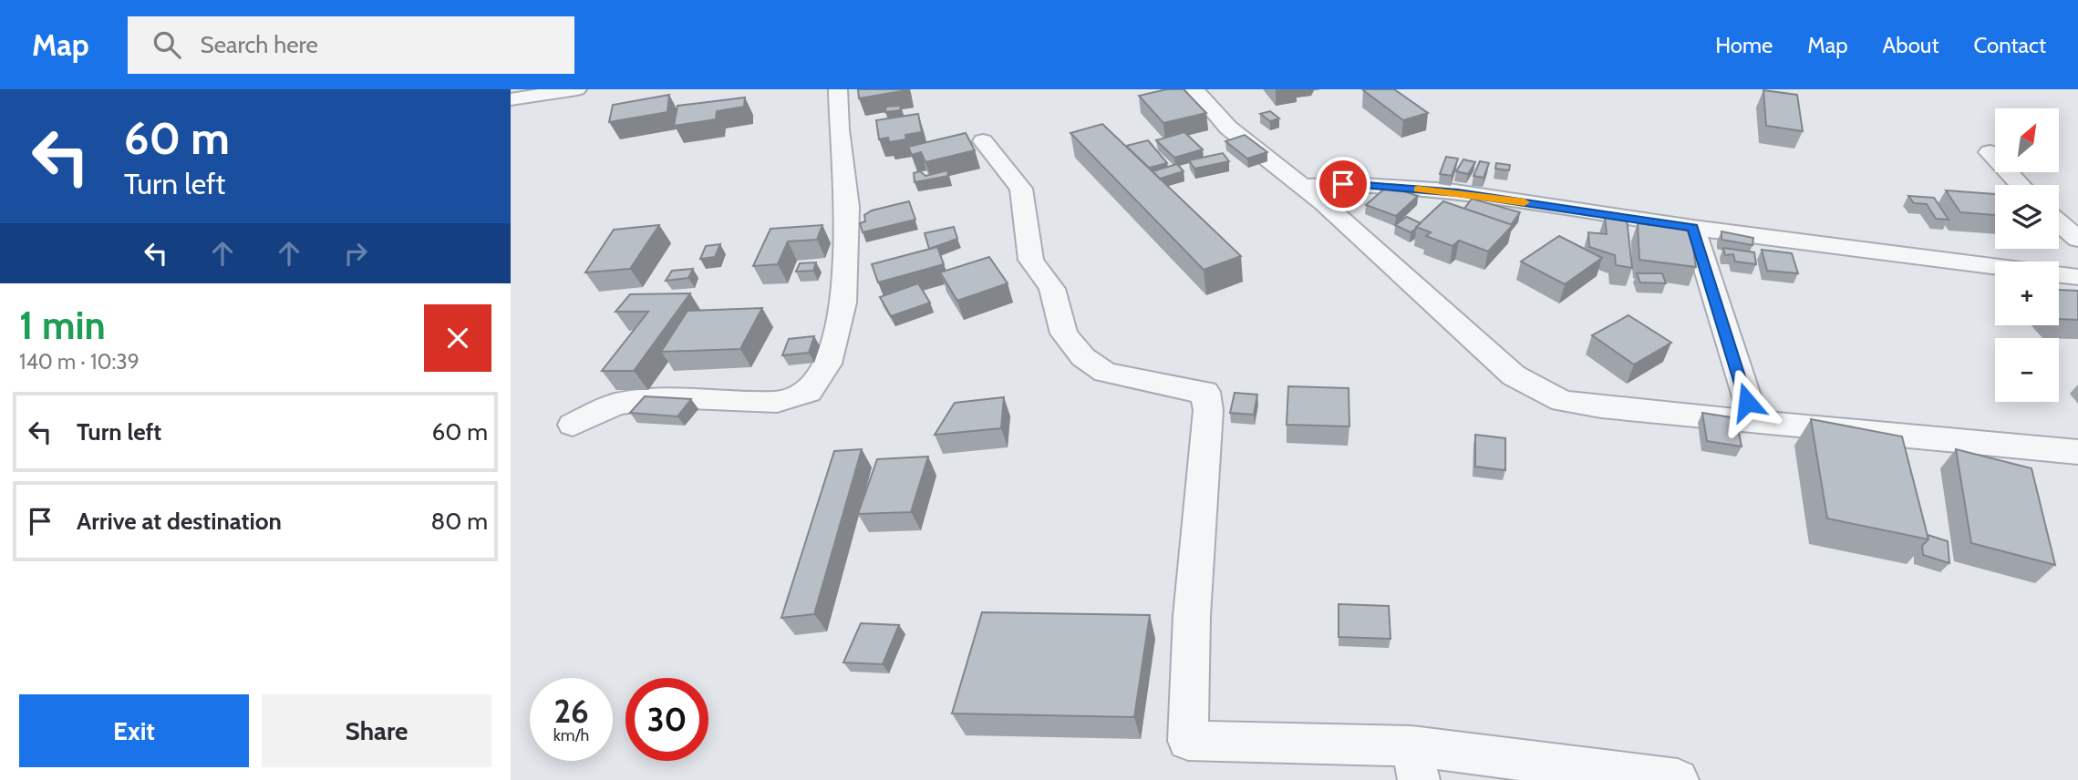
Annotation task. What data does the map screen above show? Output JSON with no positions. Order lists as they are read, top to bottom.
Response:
{
  "north": "top right",
  "page": {
    "header": "Map",
    "search": "Search here",
    "nav": [
      "Home",
      "Map",
      "About",
      "Contact"
    ],
    "turn": ["60 m", "Turn left"],
    "map_buttons": ["+", "−"],
    "heading": ["1 min", "140 m · 10:39"],
    "list": [
      {
        "name": "Turn left",
        "value": "60 m"
      },
      {
        "name": "Arrive at destination",
        "value": "80 m"
      }
    ],
    "speed": "26 km/h",
    "limit": "30",
    "buttons": ["Exit", "Share"]
  }
}
